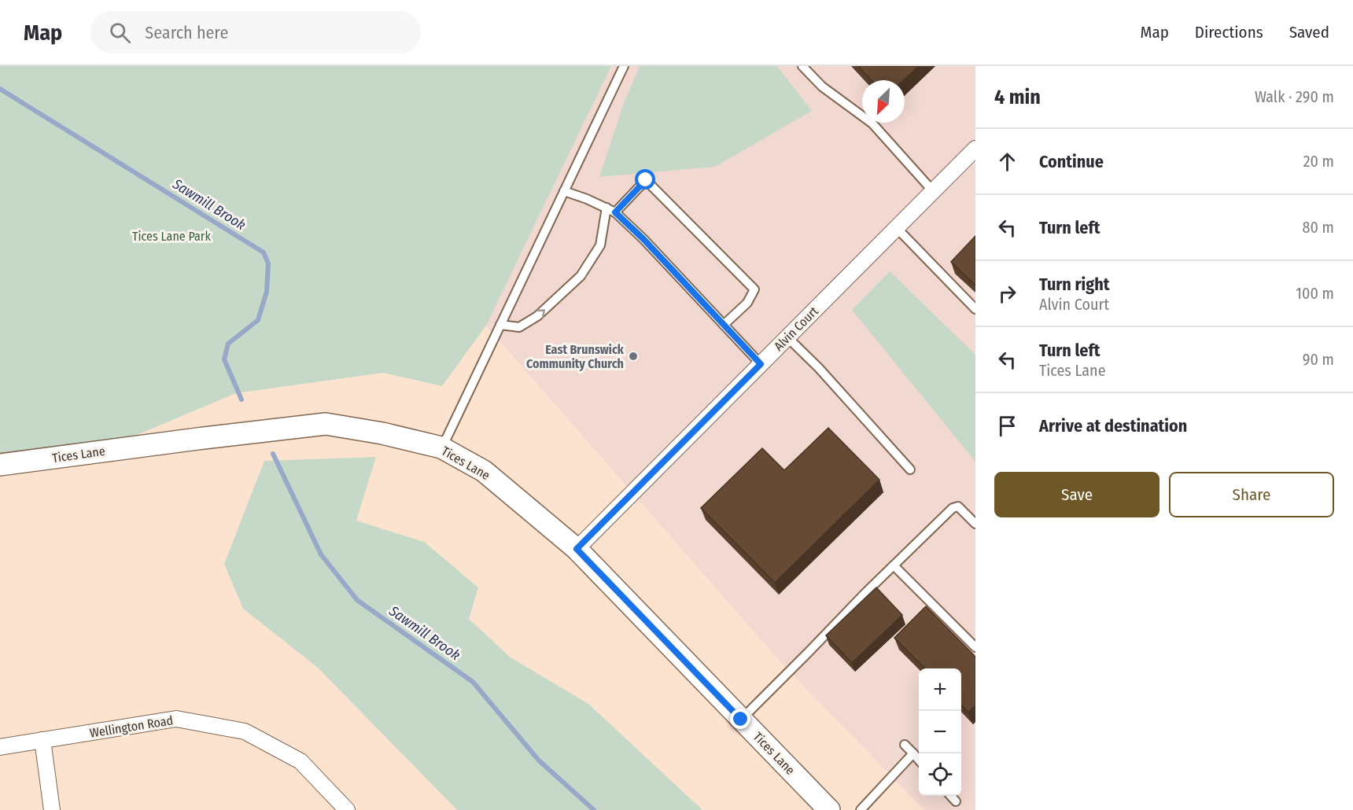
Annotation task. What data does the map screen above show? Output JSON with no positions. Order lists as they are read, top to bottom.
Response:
{
  "streets": {
    "street": ["Alvin Court", "Tices Lane", "Wellington Road"]
  },
  "crossings": [
    ["Alvin Court", "Tices Lane"]
  ],
  "water": ["Sawmill Brook"],
  "parks": ["Tices Lane Park"],
  "places": ["East Brunswick Community Church"],
  "north": "bottom left",
  "page": {
    "header": "Map",
    "search": "Search here",
    "nav": ["Map", "Directions", "Saved"],
    "heading": ["4 min", "Walk · 290 m"],
    "list": [
      ["Continue", "20 m"],
      ["Turn left", "80 m"],
      ["Turn right", "Alvin Court", "100 m"],
      ["Turn left", "Tices Lane", "90 m"],
      "Arrive at destination"
    ],
    "buttons": ["Save", "Share"],
    "map_buttons": ["+", "−"]
  }
}
